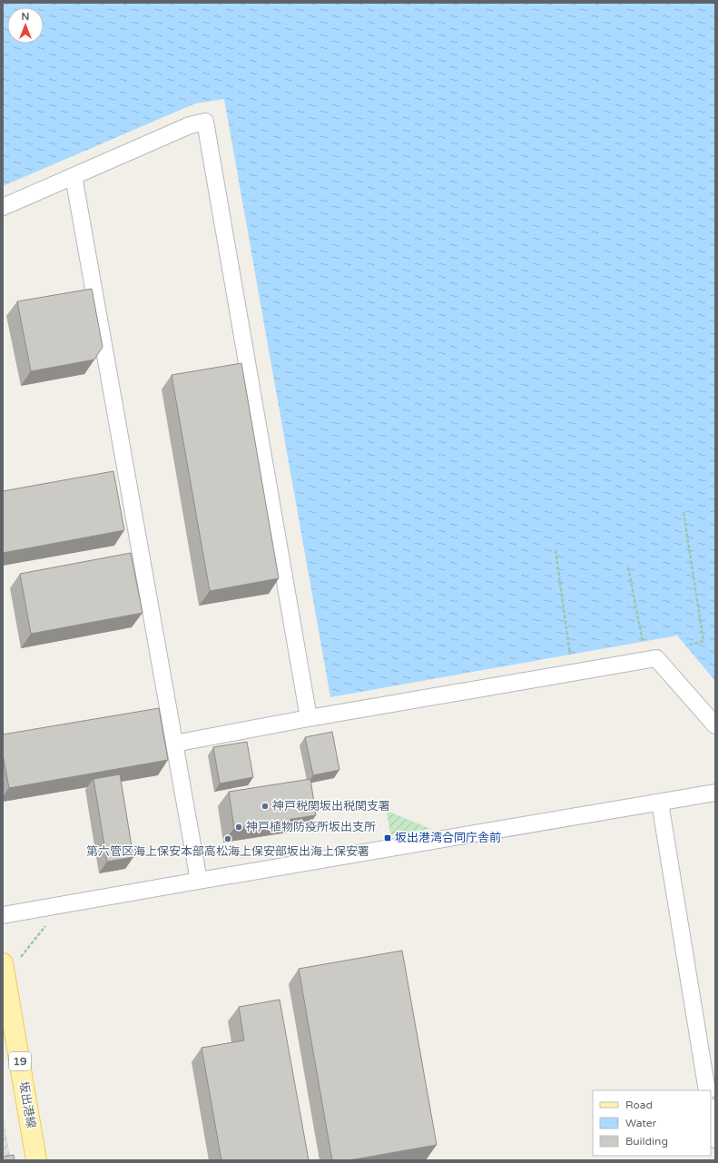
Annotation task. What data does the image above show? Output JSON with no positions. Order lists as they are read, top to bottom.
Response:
{
  "streets": {
    "main road": ["19", "坂出港線"]
  },
  "places": {
    "other": ["神戸税関坂出税関支署", "神戸植物防疫所坂出支所", "第六管区海上保安本部高松海上保安部坂出海上保安署"],
    "transit": ["坂出港湾合同庁舎前"]
  },
  "legend": ["Road", "Water", "Building"],
  "north": "top"
}
